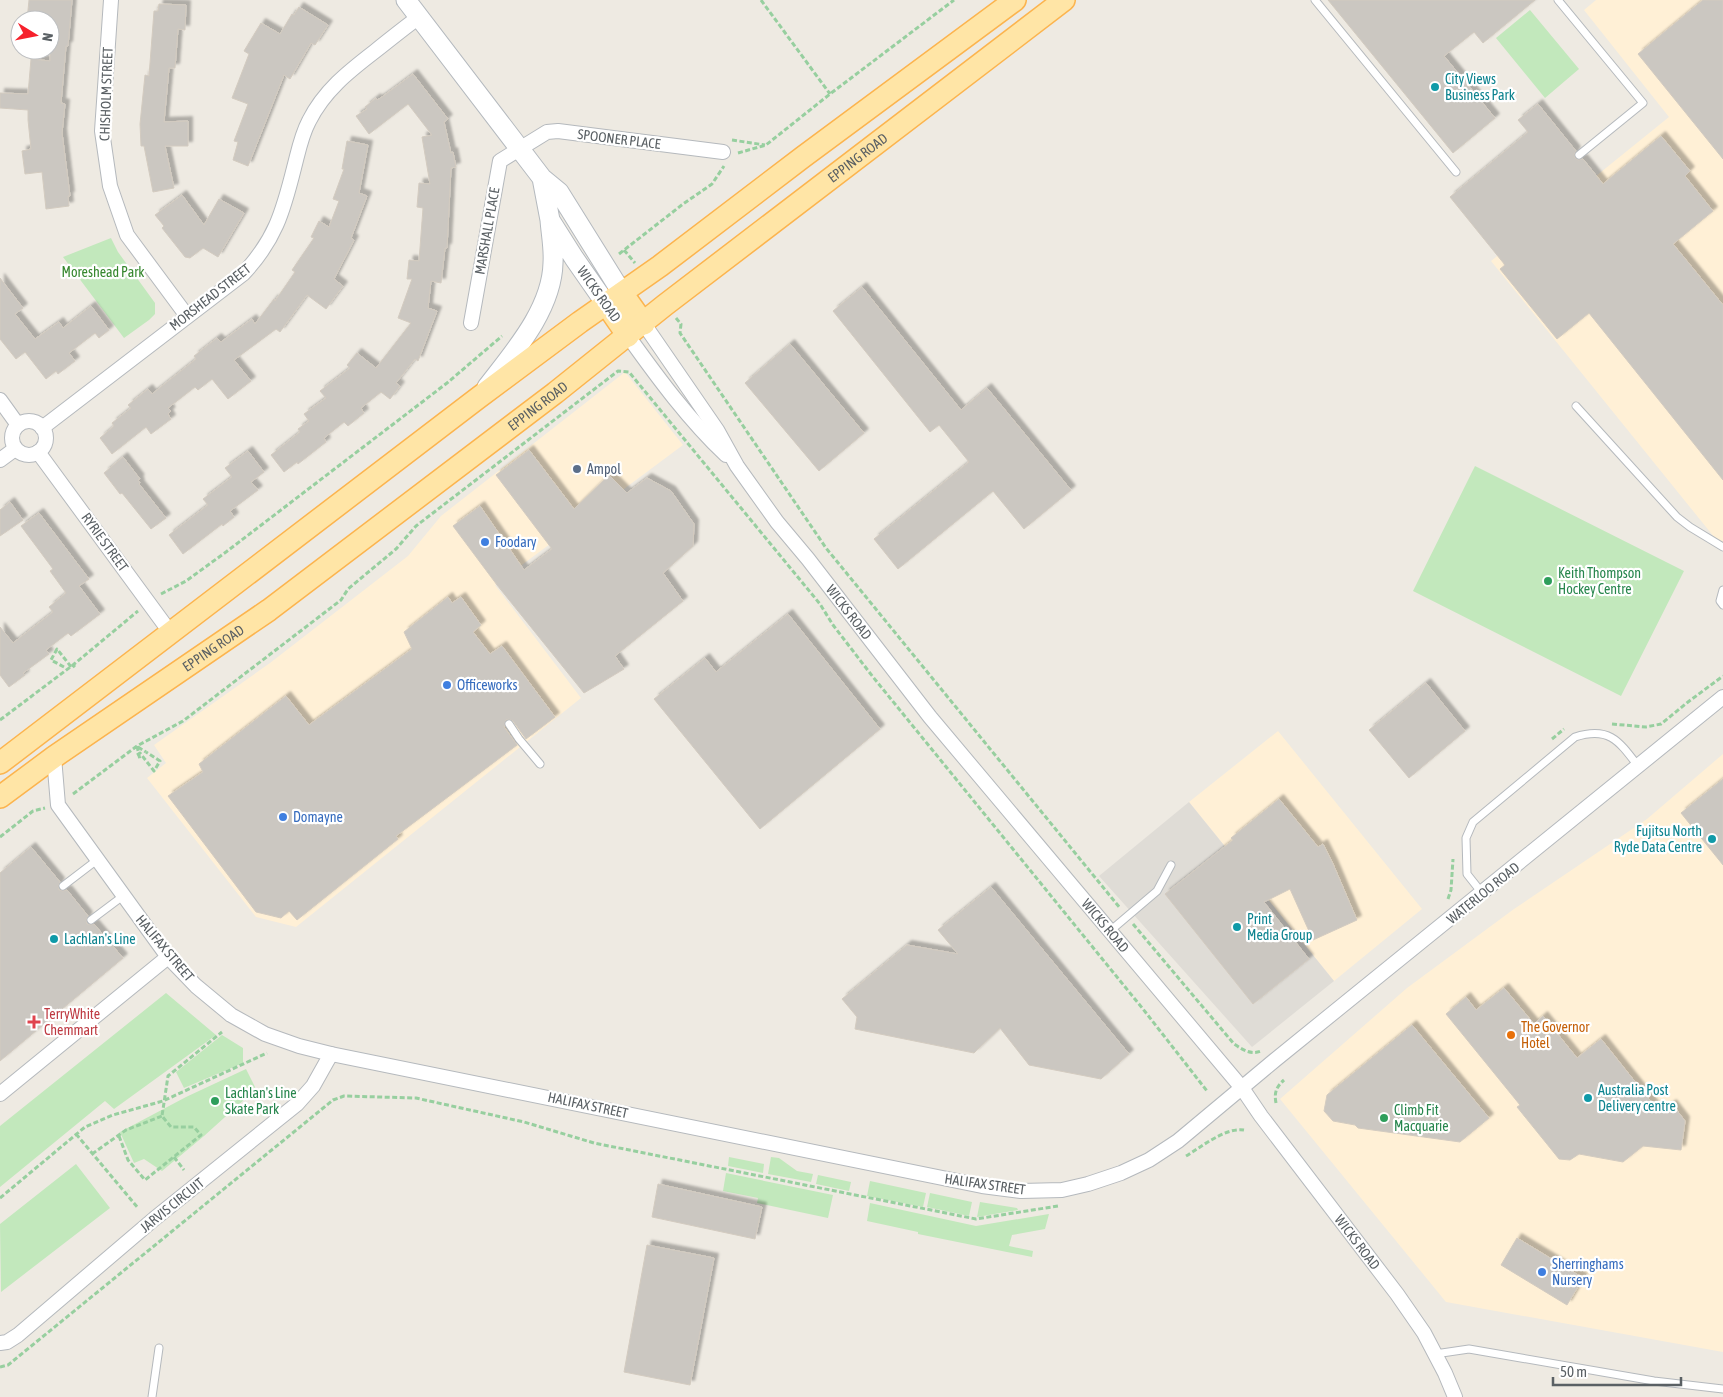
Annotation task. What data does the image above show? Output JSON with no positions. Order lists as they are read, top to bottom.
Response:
{
  "streets": {
    "main road": ["EPPING ROAD", "WICKS ROAD"],
    "street": [
      "CHISHOLM STREET",
      "SPOONER PLACE",
      "MARSHALL PLACE",
      "MORSHEAD STREET",
      "RYRIE STREET",
      "WATERLOO ROAD",
      "HALIFAX STREET",
      "JARVIS CIRCUIT"
    ]
  },
  "crossings": [
    ["CHISHOLM STREET", "MORSHEAD STREET"],
    ["SPOONER PLACE", "MARSHALL PLACE"],
    ["SPOONER PLACE", "WICKS ROAD"],
    ["EPPING ROAD", "WICKS ROAD"],
    ["EPPING ROAD", "HALIFAX STREET"],
    ["MARSHALL PLACE", "WICKS ROAD"],
    ["WICKS ROAD", "MORSHEAD STREET"],
    ["WICKS ROAD", "WATERLOO ROAD"],
    ["WICKS ROAD", "HALIFAX STREET"],
    ["MORSHEAD STREET", "RYRIE STREET"],
    ["WATERLOO ROAD", "HALIFAX STREET"],
    ["HALIFAX STREET", "JARVIS CIRCUIT"]
  ],
  "parks": ["Moreshead Park"],
  "places": {
    "other": [
      "City Views Business Park",
      "Ampol",
      "Foodary",
      "Keith Thompson Hockey Centre",
      "Officeworks",
      "Domayne",
      "Fujitsu North Ryde Data Centre",
      "Print Media Group",
      "Lachlan's Line",
      "The Governor Hotel",
      "Australia Post Delivery centre",
      "Lachlan's Line Skate Park",
      "Climb Fit Macquarie",
      "Sherringhams Nursery"
    ],
    "health": ["TerryWhite Chemmart"]
  },
  "scale_bar": "50 m",
  "north": "right"
}
